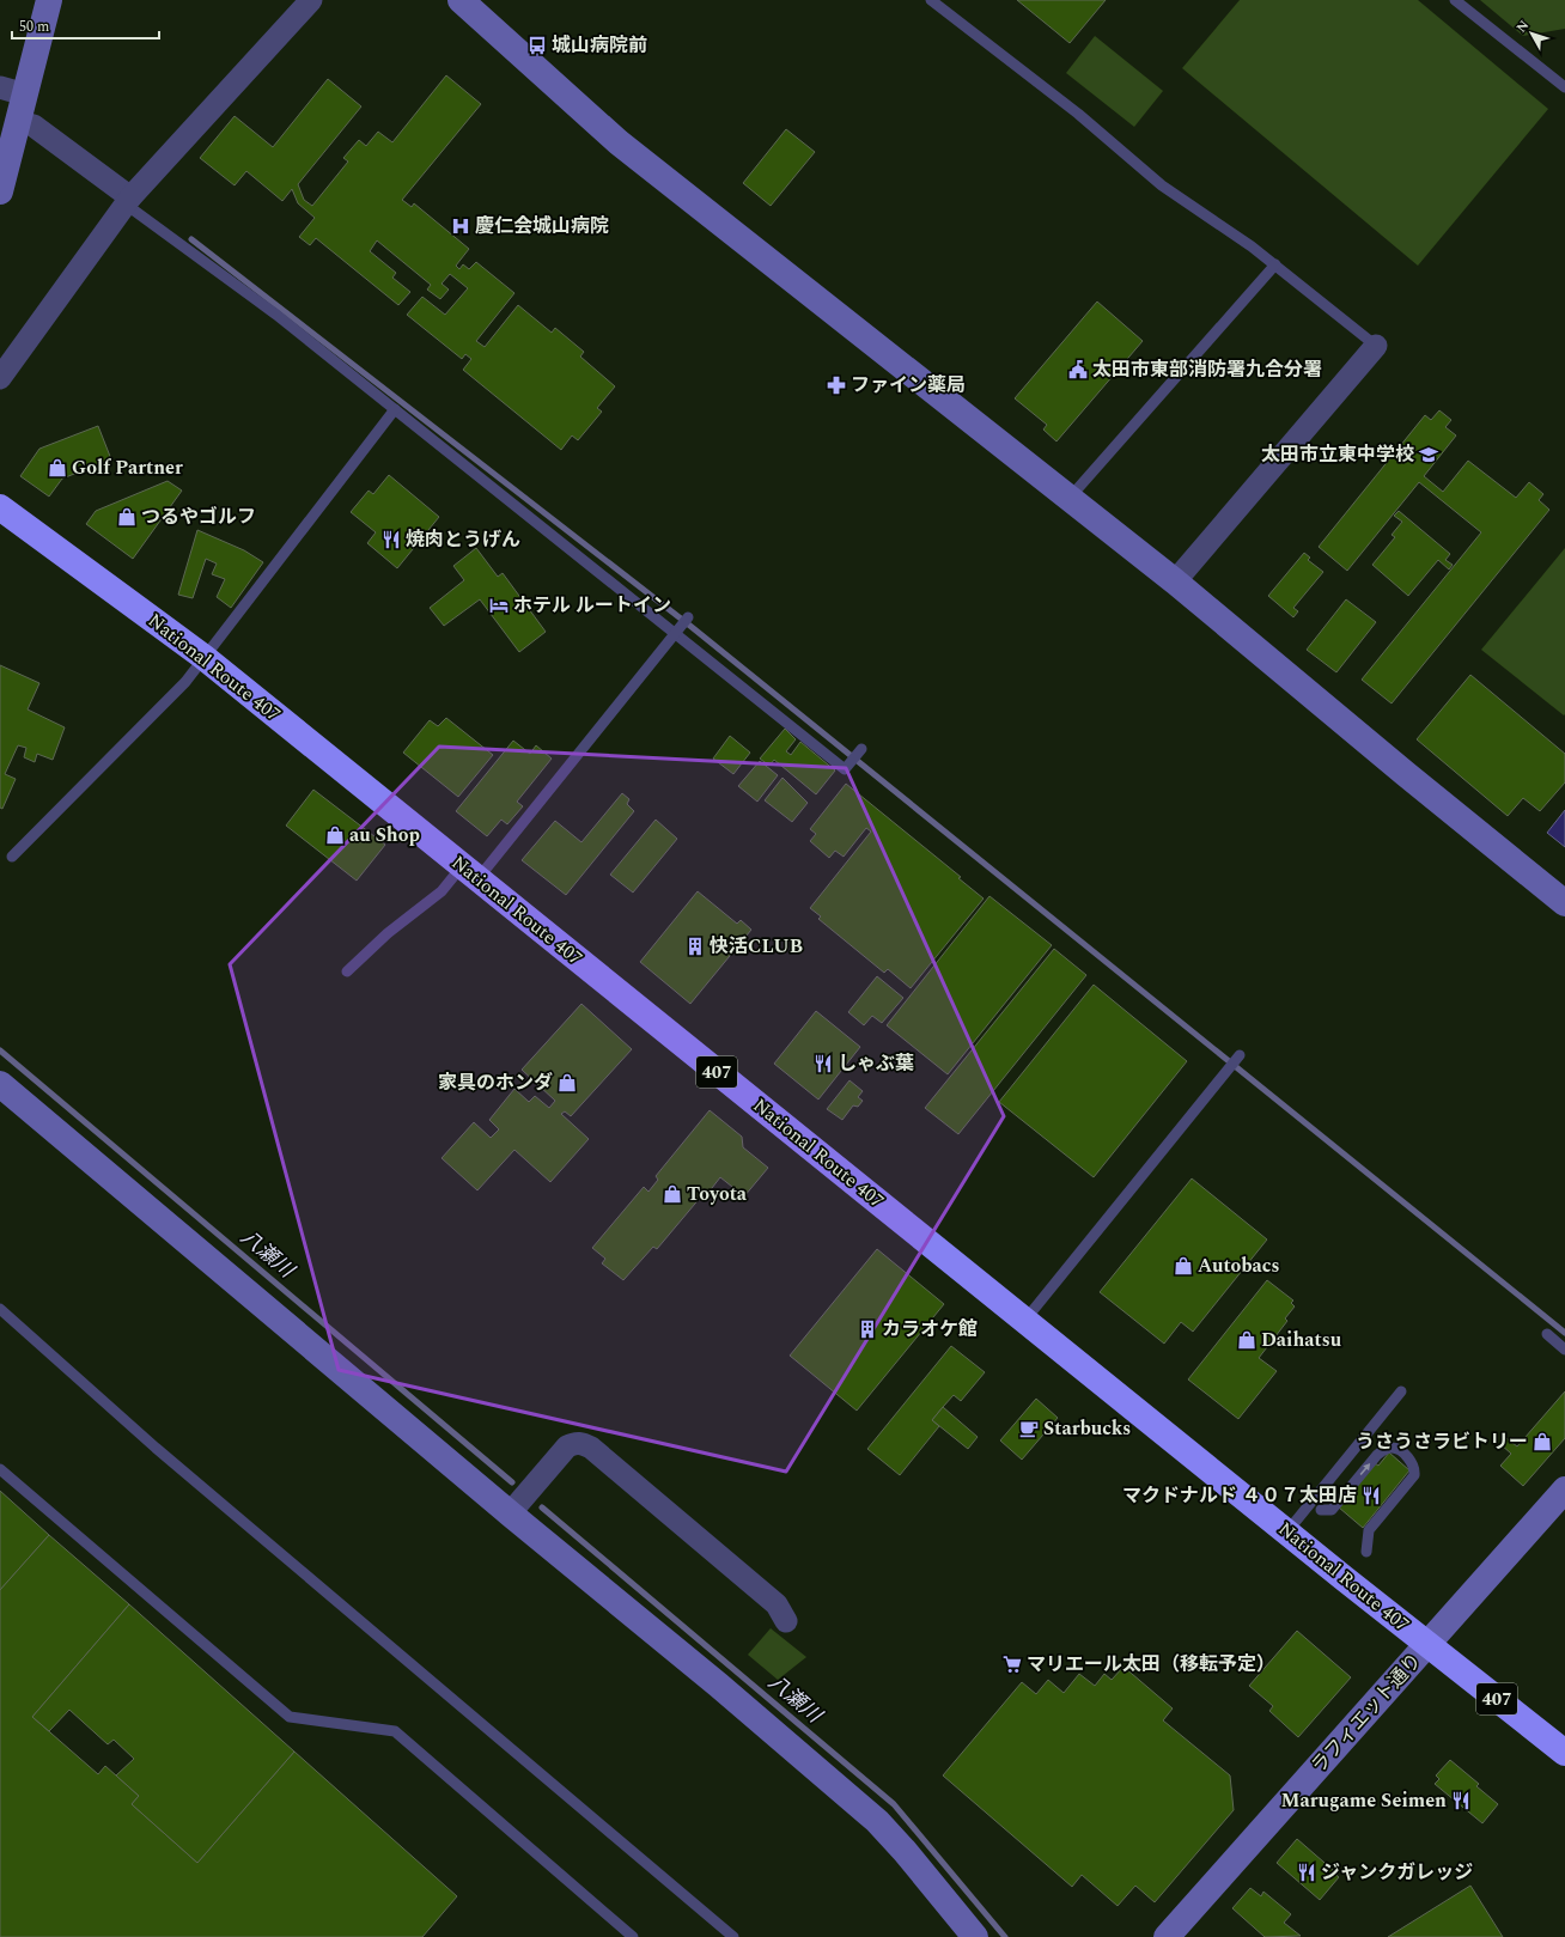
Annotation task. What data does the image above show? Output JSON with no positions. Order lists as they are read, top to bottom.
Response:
{
  "streets": {
    "highway": ["National Route 407", "407"],
    "street": ["ラフィエット通り"]
  },
  "crossings": [
    ["National Route 407", "ラフィエット通り"]
  ],
  "water": ["八瀬川"],
  "places": {
    "bus stop": ["城山病院前"],
    "hospital": ["慶仁会城山病院"],
    "public building": ["太田市東部消防署九合分署"],
    "pharmacy": ["ファイン薬局"],
    "school or university": ["太田市立東中学校"],
    "shop": [
      "Golf Partner",
      "つるやゴルフ",
      "au Shop",
      "家具のホンダ",
      "Toyota",
      "Autobacs",
      "Daihatsu",
      "うさうさラビトリー"
    ],
    "restaurant": [
      "焼肉とうげん",
      "しゃぶ葉",
      "マクドナルド ４０７太田店",
      "Marugame Seimen",
      "ジャンクガレッジ"
    ],
    "hotel": ["ホテル ルートイン"],
    "building": ["快活CLUB", "カラオケ館"],
    "cafe": ["Starbucks"],
    "supermarket": ["マリエール太田（移転予定）"]
  },
  "scale_bar": "50 m",
  "north": "top left"
}
